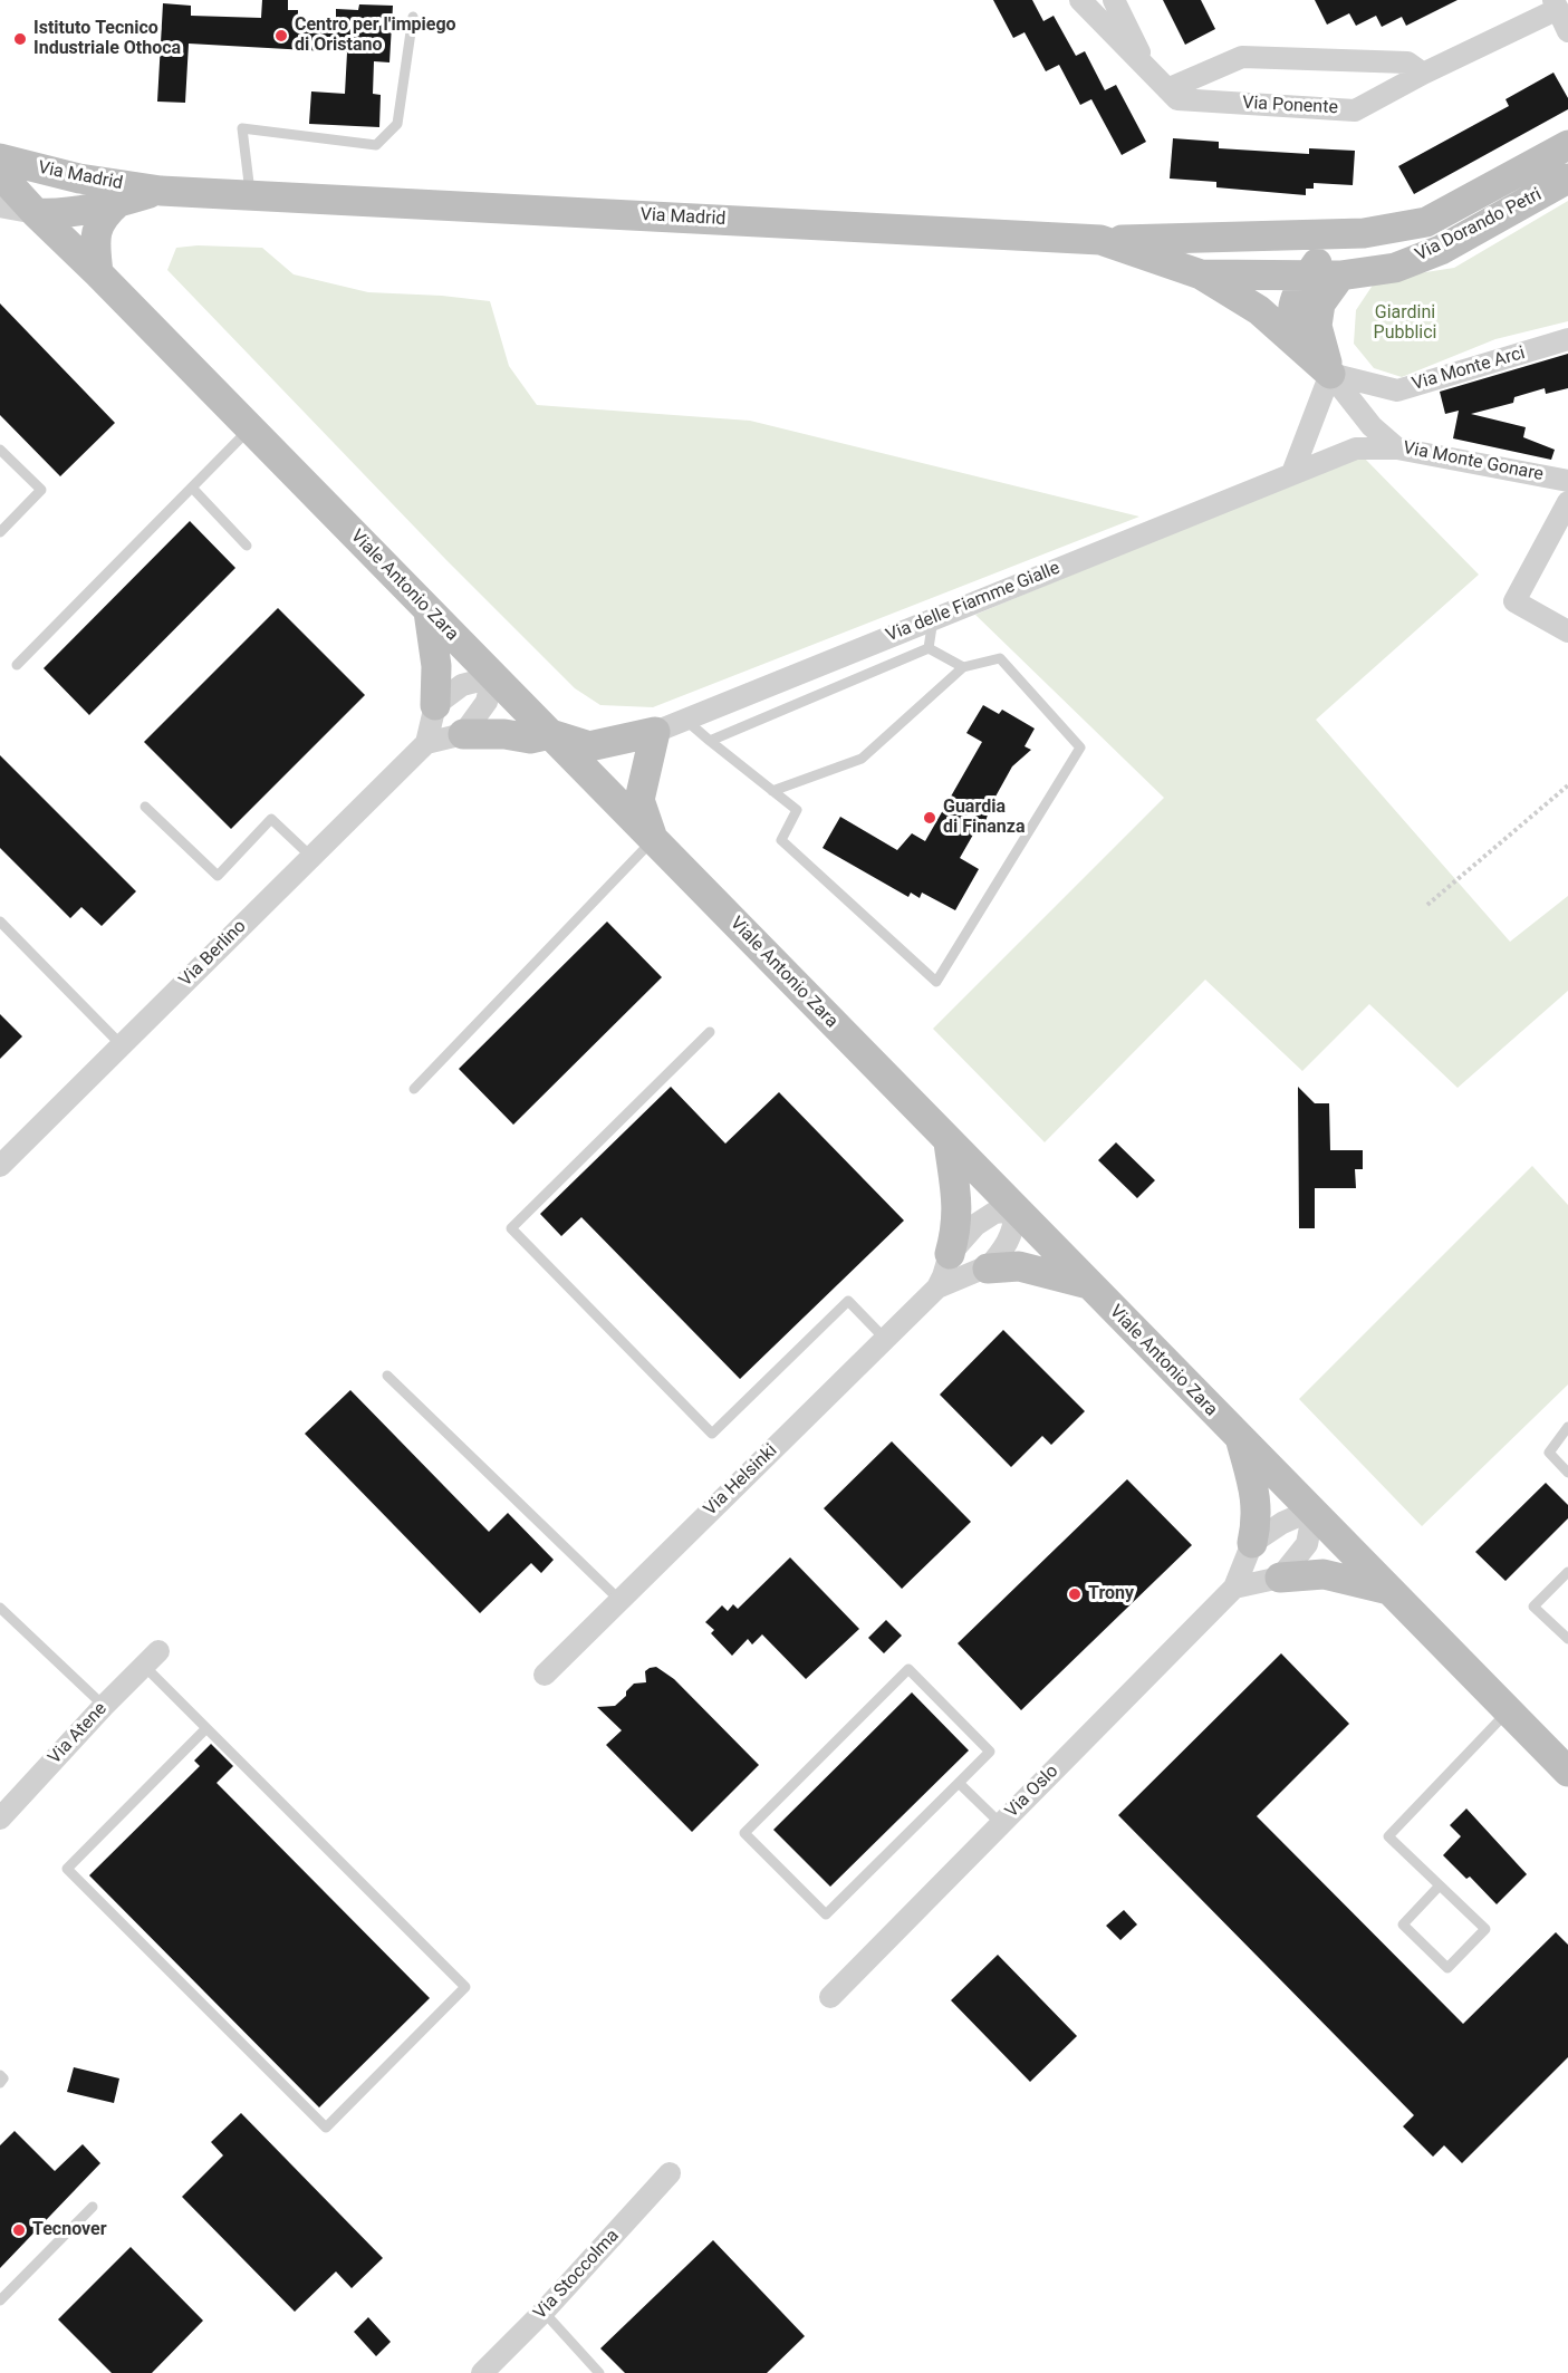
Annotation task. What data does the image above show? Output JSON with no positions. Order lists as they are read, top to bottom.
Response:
{
  "streets": {
    "main road": ["Via Madrid", "Via Dorando Petri", "Viale Antonio Zara"],
    "street": [
      "Via Ponente",
      "Via Monte Arci",
      "Via Monte Gonare",
      "Via delle Fiamme Gialle",
      "Via Berlino",
      "Via Helsinki",
      "Via Atene",
      "Via Oslo",
      "Via Stoccolma"
    ]
  },
  "crossings": [
    ["Via Madrid", "Via Dorando Petri"],
    ["Via Madrid", "Viale Antonio Zara"],
    ["Via Monte Arci", "Via Monte Gonare"],
    ["Via Monte Gonare", "Via delle Fiamme Gialle"],
    ["Viale Antonio Zara", "Via Helsinki"]
  ],
  "parks": ["Giardini Pubblici"],
  "places": [
    "Centro per l'impiego di Oristano",
    "Istituto Tecnico Industriale Othoca",
    "Guardia di Finanza",
    "Trony",
    "Tecnover"
  ]
}
